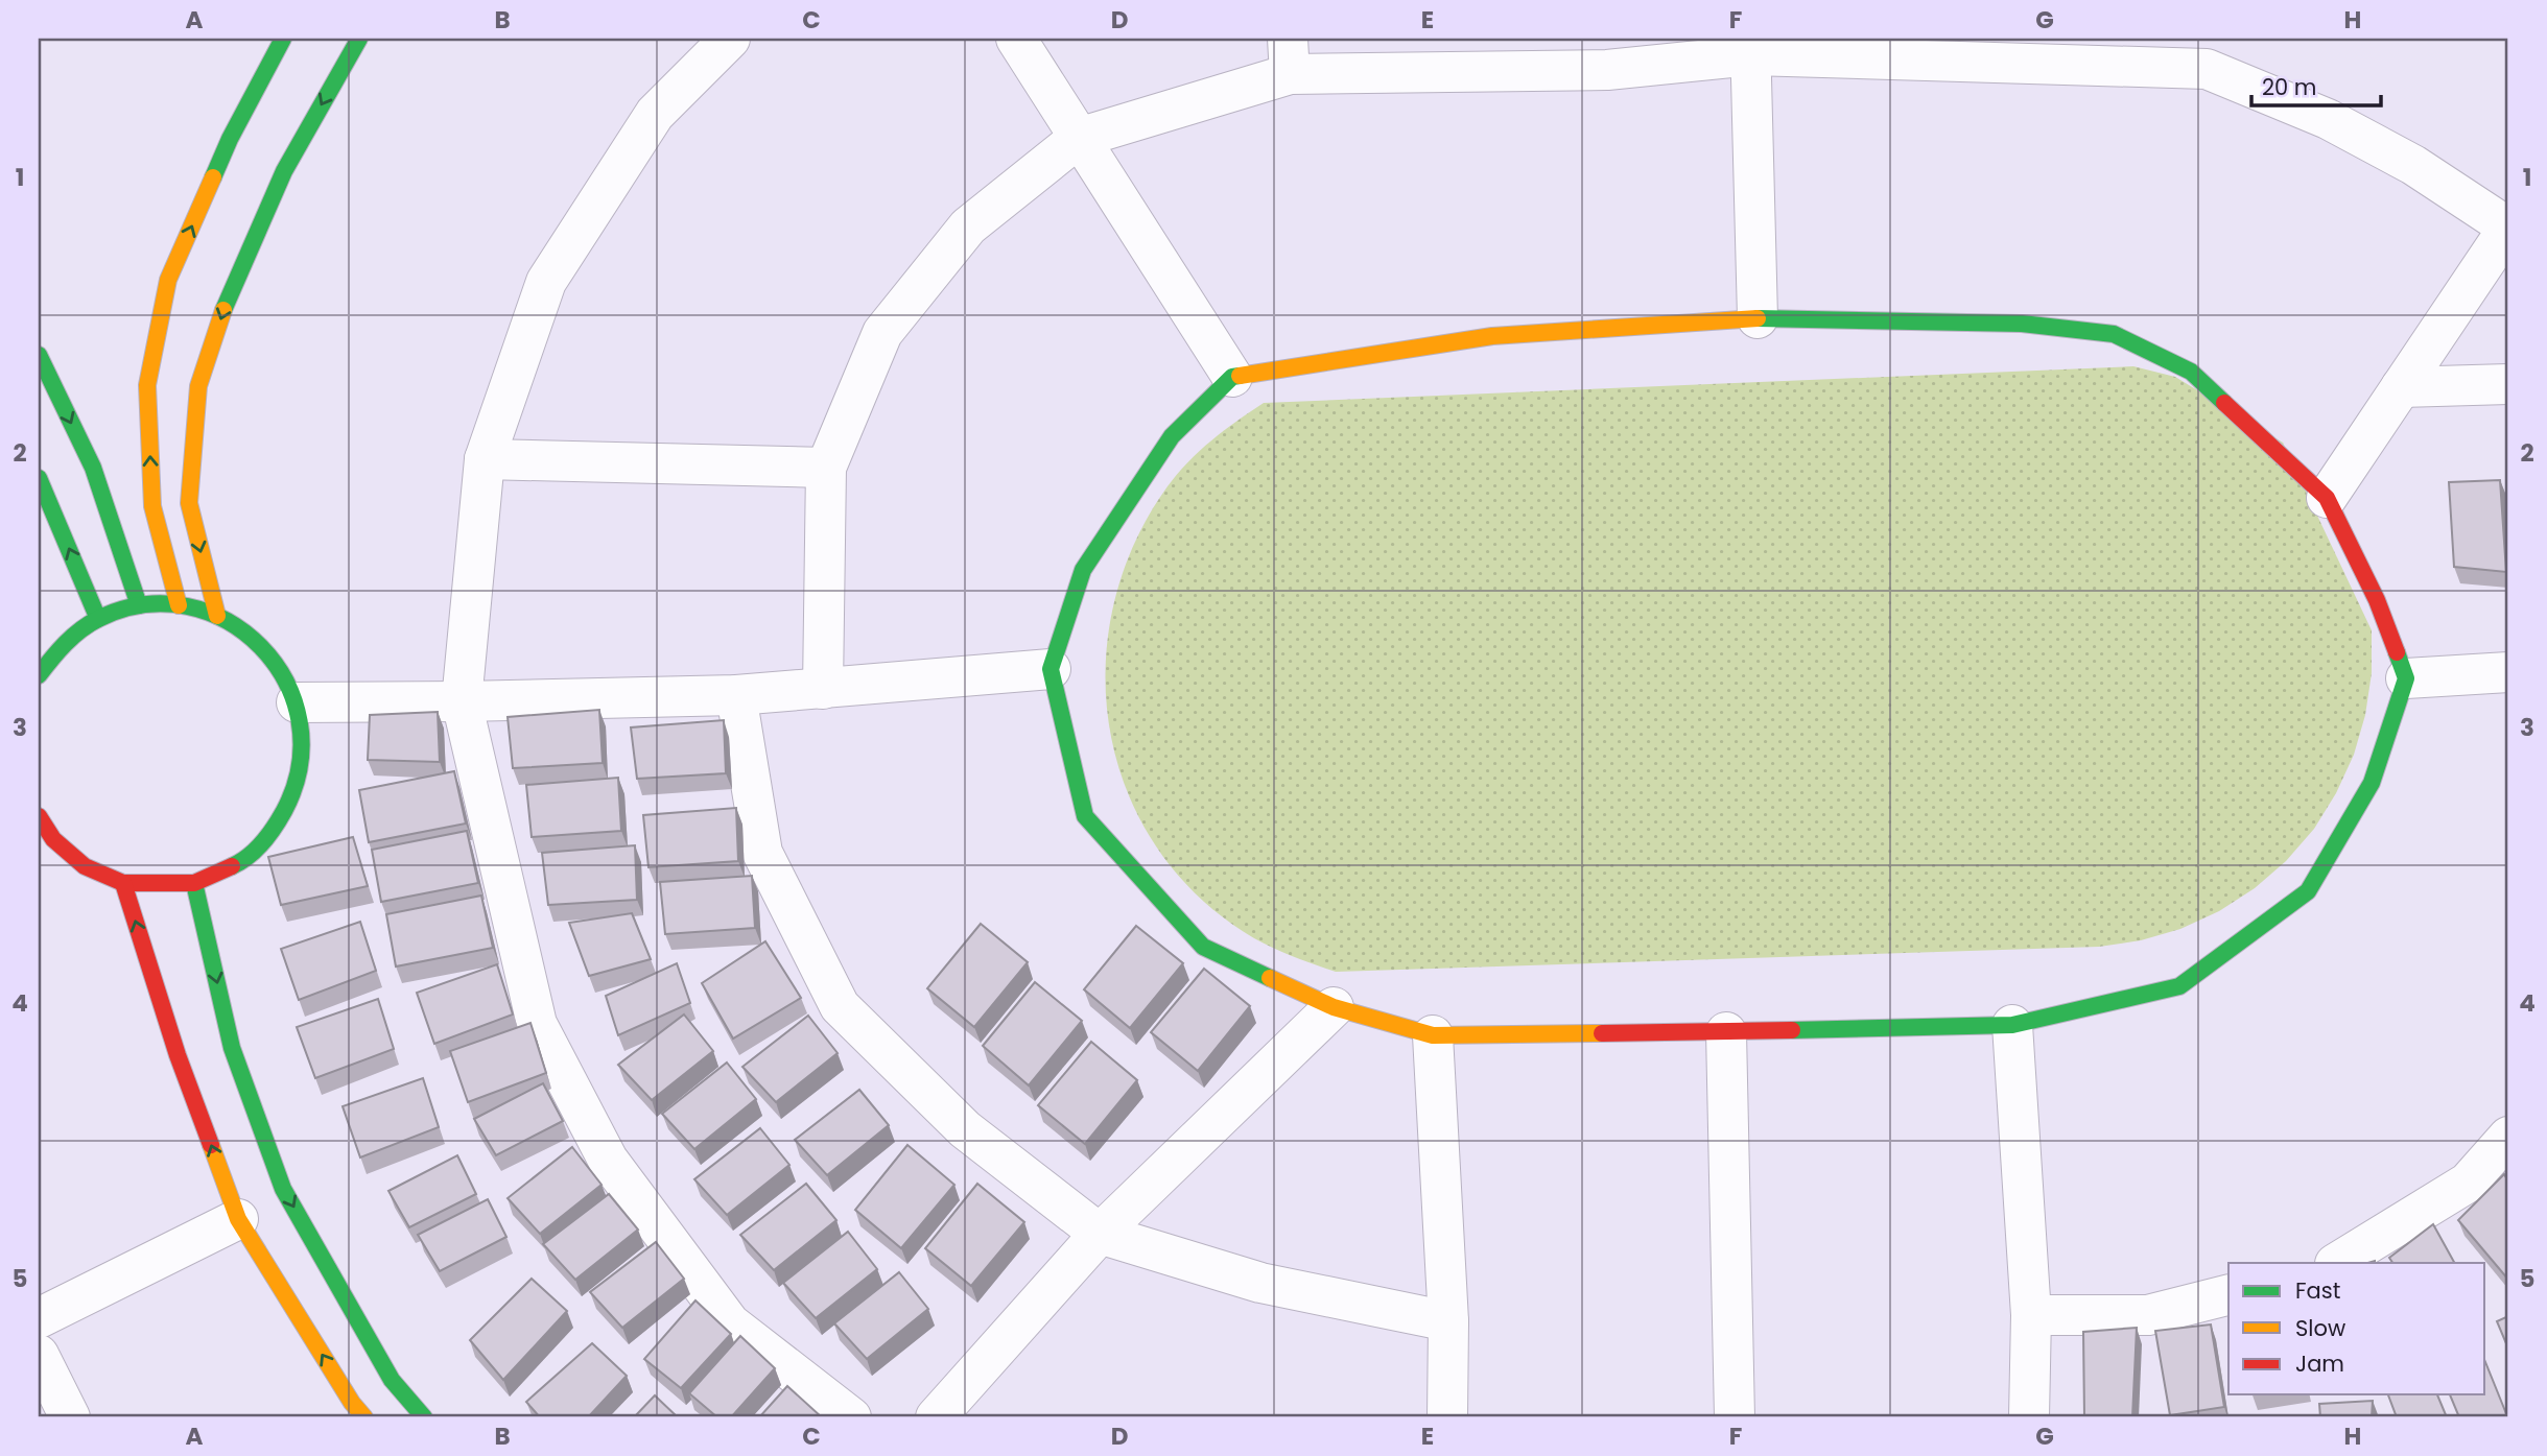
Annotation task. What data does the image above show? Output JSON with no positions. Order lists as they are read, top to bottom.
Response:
{
  "legend": ["Fast", "Slow", "Jam"],
  "scale_bar": "20 m",
  "grid": {
    "columns": [
      "A",
      "B",
      "C",
      "D",
      "E",
      "F",
      "G",
      "H"
    ],
    "rows": [
      "1",
      "2",
      "3",
      "4",
      "5"
    ]
  }
}
